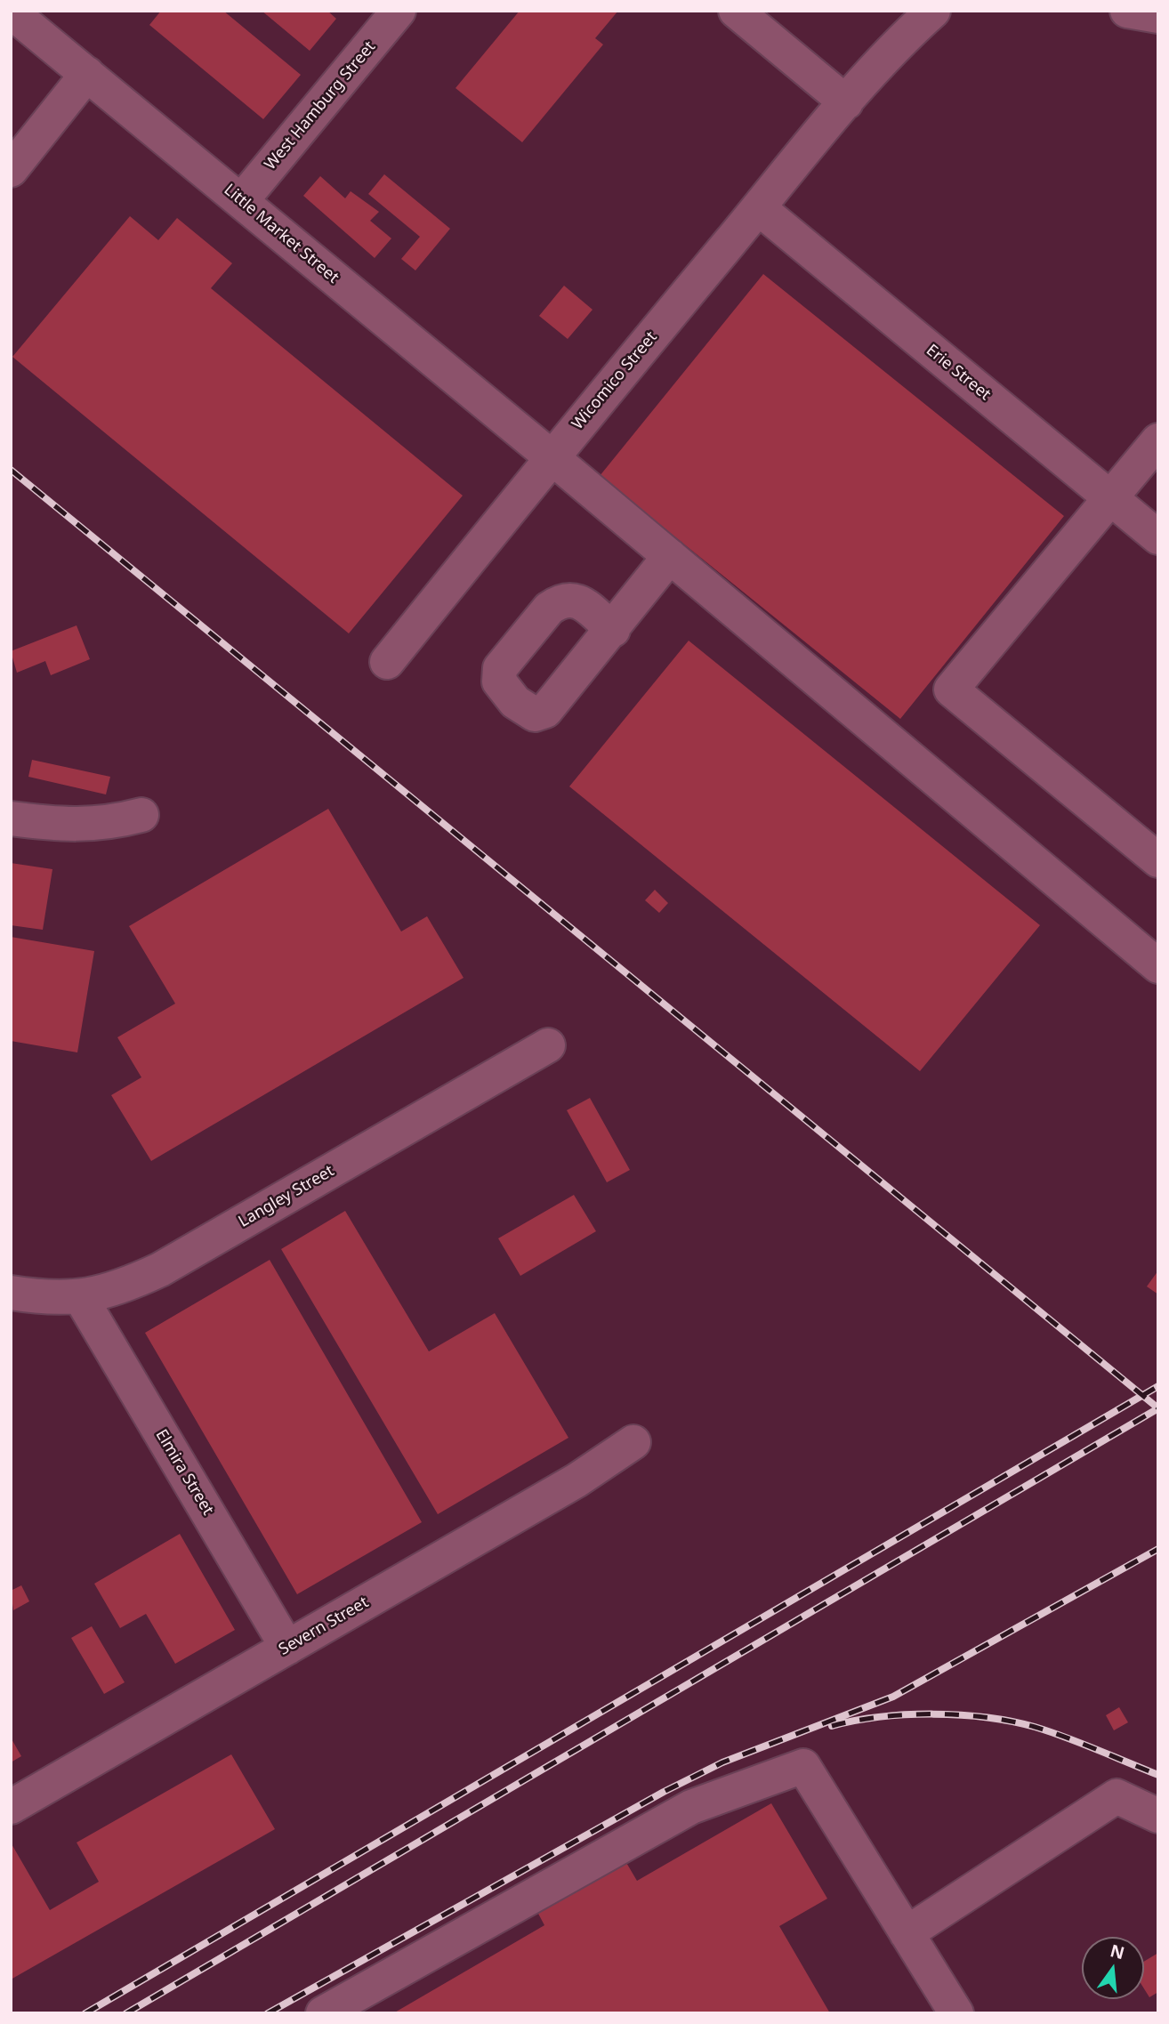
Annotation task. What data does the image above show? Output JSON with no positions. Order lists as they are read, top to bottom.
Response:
{
  "streets": {
    "street": [
      "West Hamburg Street",
      "Little Market Street",
      "Erie Street",
      "Wicomico Street",
      "Langley Street",
      "Elmira Street",
      "Severn Street"
    ]
  },
  "crossings": [
    ["West Hamburg Street", "Little Market Street"],
    ["Little Market Street", "Wicomico Street"],
    ["Erie Street", "Wicomico Street"],
    ["Langley Street", "Elmira Street"],
    ["Elmira Street", "Severn Street"]
  ],
  "north": "top"
}
